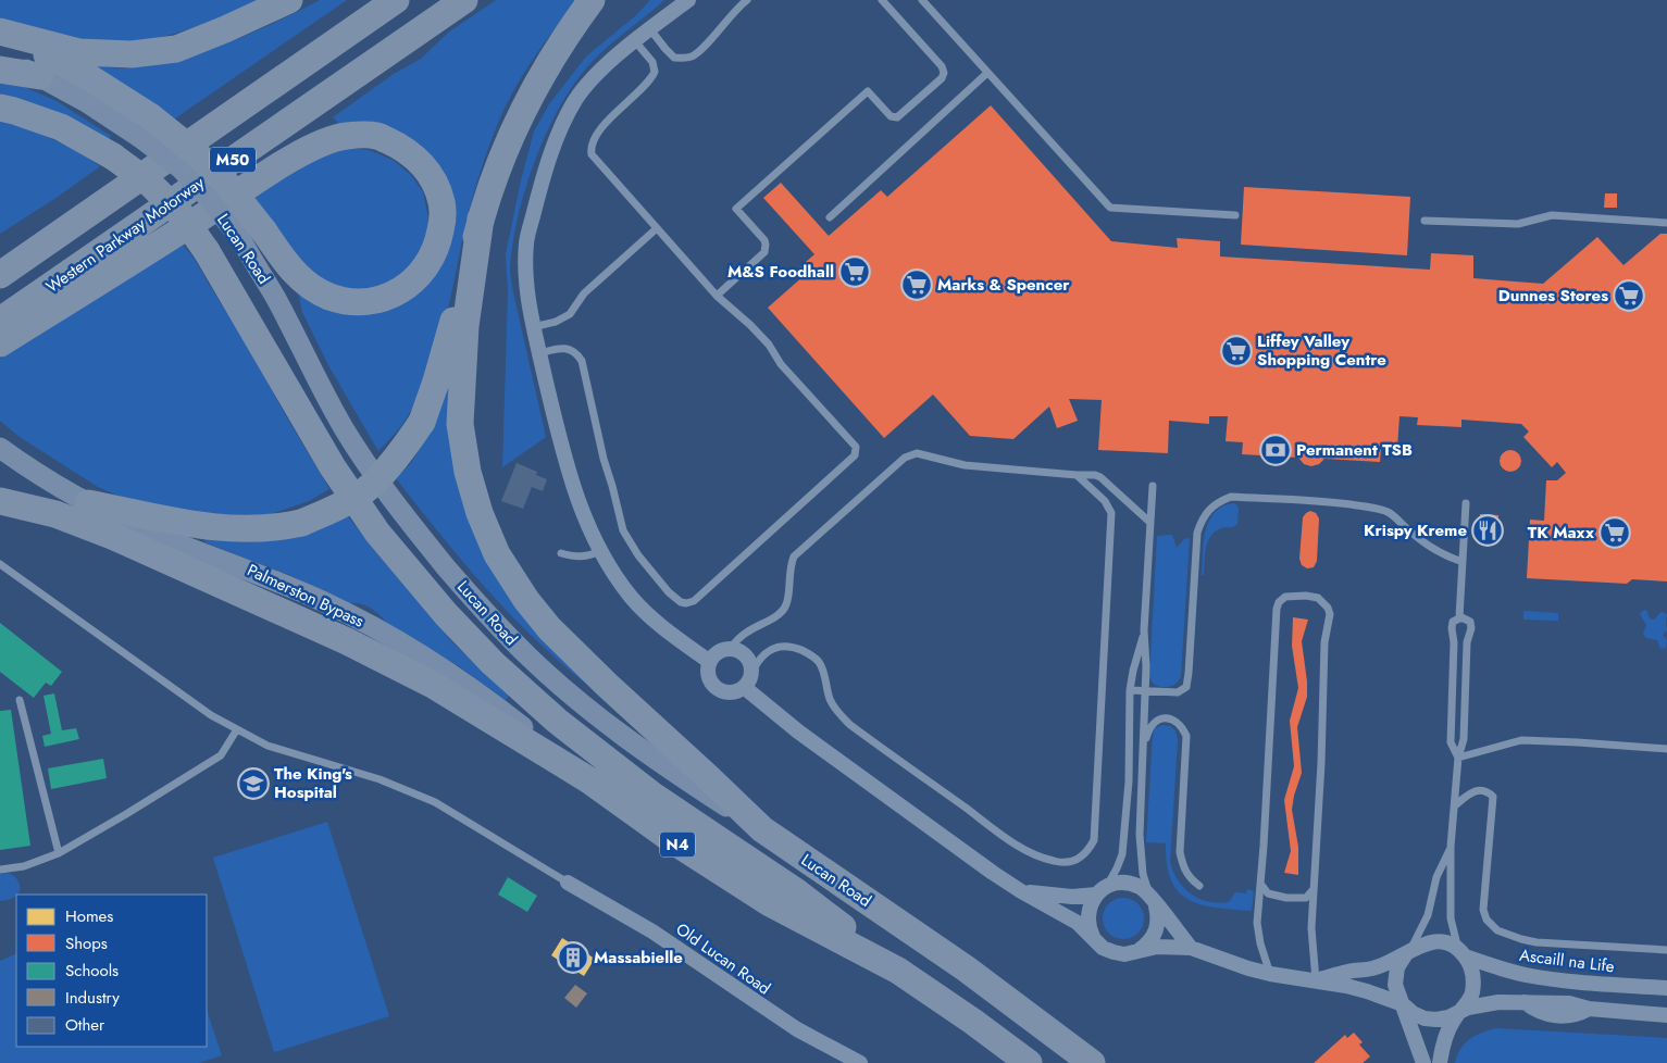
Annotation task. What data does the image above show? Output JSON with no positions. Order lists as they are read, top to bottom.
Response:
{
  "streets": {
    "highway": [
      "M50",
      "Western Parkway Motorway",
      "Lucan Road",
      "N4"
    ],
    "main road": ["Palmerston Bypass"],
    "street": ["Old Lucan Road", "Ascaill na Life"]
  },
  "crossings": [
    ["Palmerston Bypass", "N4"]
  ],
  "places": {
    "supermarket": [
      "M&S Foodhall",
      "Marks & Spencer",
      "Dunnes Stores",
      "Liffey Valley Shopping Centre",
      "TK Maxx"
    ],
    "bank": ["Permanent TSB"],
    "restaurant": ["Krispy Kreme"],
    "school or university": ["The King's Hospital"],
    "building": ["Massabielle"]
  },
  "legend": [
    "Homes",
    "Shops",
    "Schools",
    "Industry",
    "Other"
  ]
}
